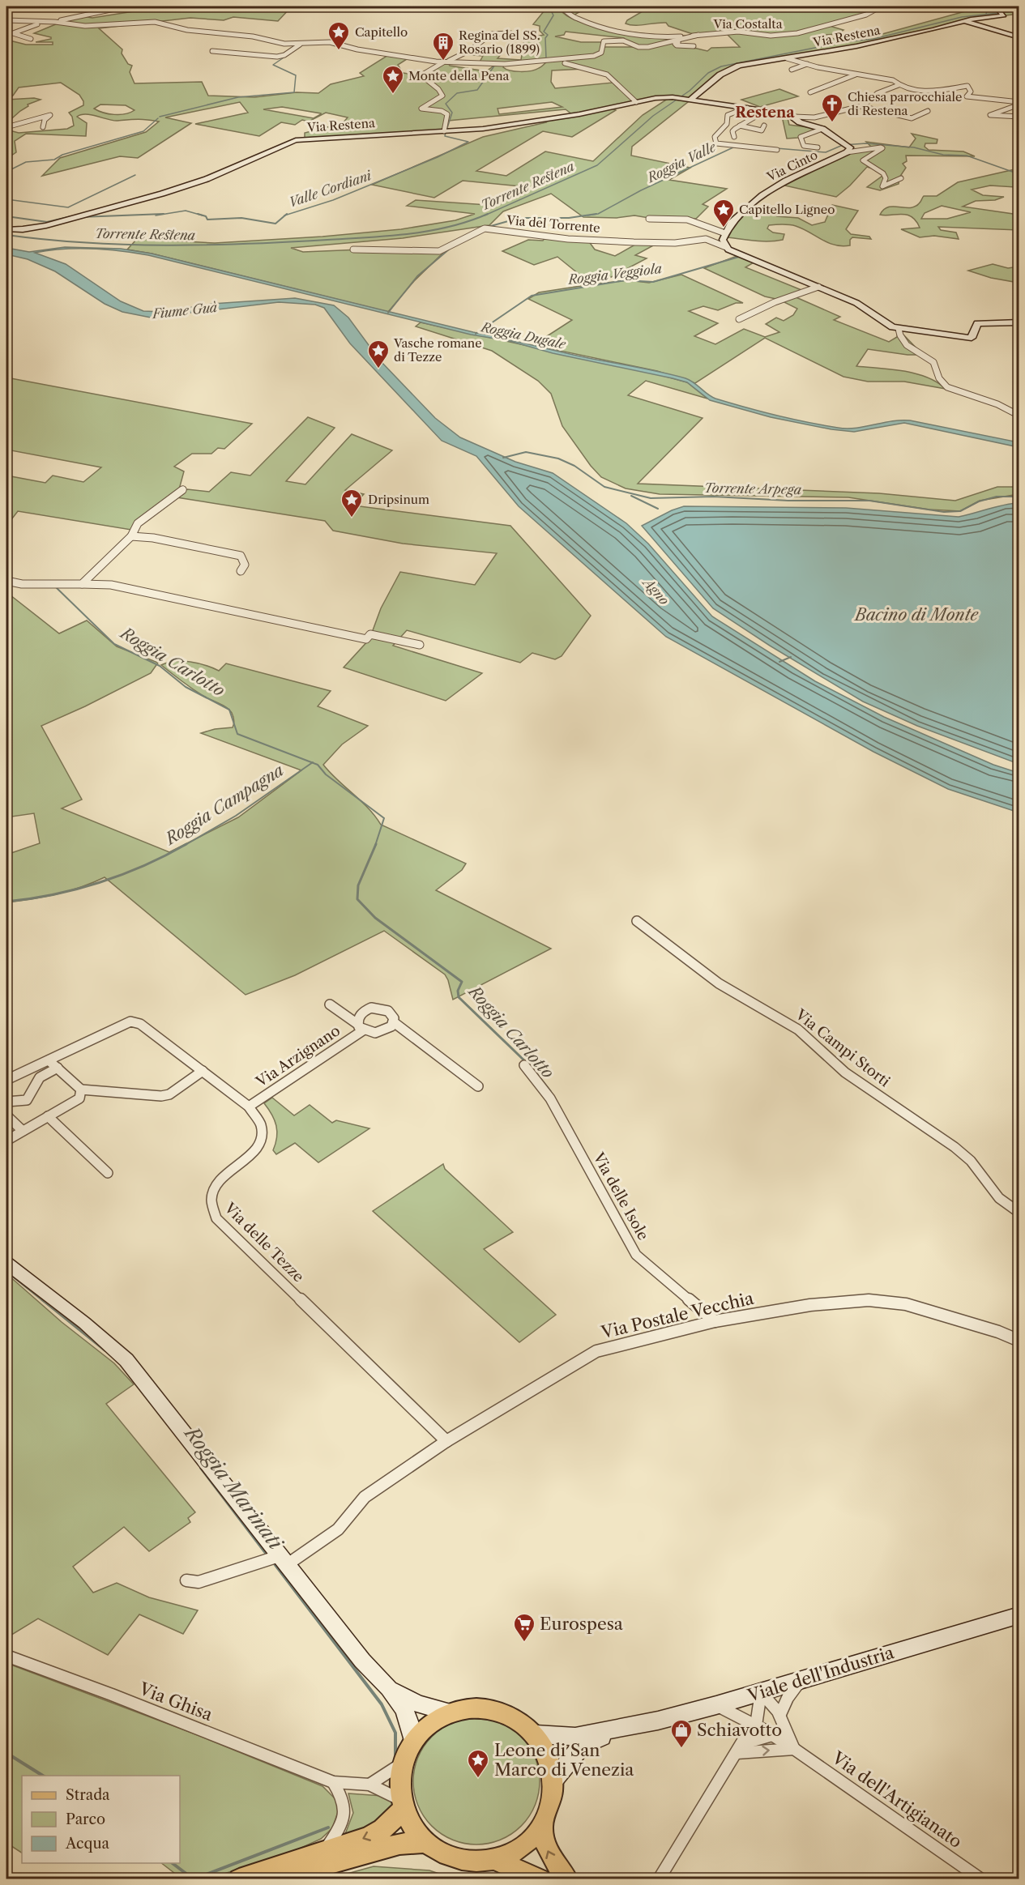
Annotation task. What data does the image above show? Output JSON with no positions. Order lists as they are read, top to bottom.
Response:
{
  "streets": {
    "street": [
      "Via Costalta",
      "Via Restena",
      "Via Cinto",
      "Via del Torrente",
      "Via Campi Storti",
      "Via Arzignano",
      "Via delle Isole",
      "Via delle Tezze",
      "Via Postale Vecchia",
      "Viale dell'Industria",
      "Via Ghisa",
      "Via dell'Artigianato"
    ]
  },
  "crossings": [
    ["Via Restena", "Via Cinto"],
    ["Via Arzignano", "Via delle Tezze"],
    ["Via delle Isole", "Via Postale Vecchia"],
    ["Via delle Tezze", "Via Postale Vecchia"],
    ["Viale dell'Industria", "Via Ghisa"],
    ["Viale dell'Industria", "Via dell'Artigianato"]
  ],
  "districts": ["Restena"],
  "water": [
    "Roggia Valle",
    "Torrente Restena",
    "Valle Cordiani",
    "Roggia Veggiola",
    "Fiume Guà",
    "Roggia Dugale",
    "Torrente Arpega",
    "Agno",
    "Bacino di Monte",
    "Roggia Carlotto",
    "Roggia Campagna",
    "Roggia Marinati"
  ],
  "places": {
    "place": [
      "Capitello",
      "Monte della Pena",
      "Capitello Ligneo",
      "Vasche romane di Tezze",
      "Dripsinum",
      "Leone di San Marco di Venezia"
    ],
    "building": ["Regina del SS. Rosario (1899)"],
    "church": ["Chiesa parrocchiale di Restena"],
    "supermarket": ["Eurospesa"],
    "shop": ["Schiavotto"]
  },
  "legend": ["Strada", "Parco", "Acqua"]
}
